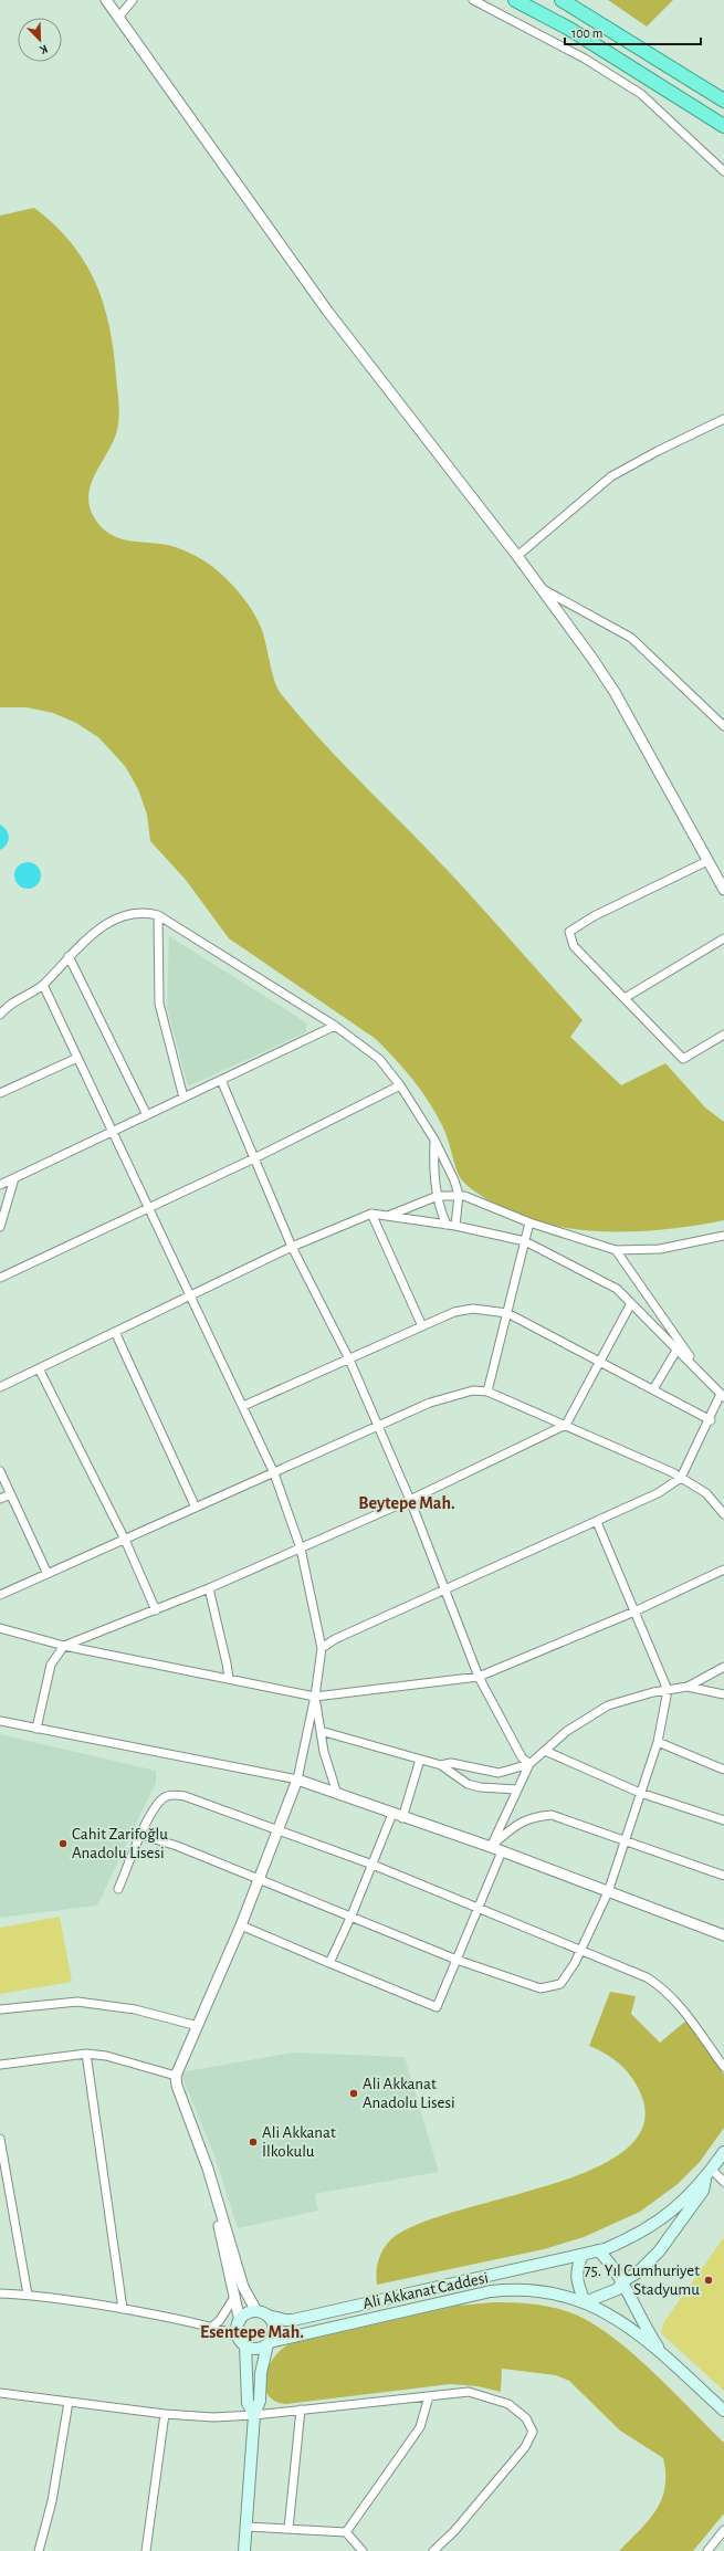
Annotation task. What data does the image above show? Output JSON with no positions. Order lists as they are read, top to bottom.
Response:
{
  "streets": {
    "main road": ["Ali Akkanat Caddesi"]
  },
  "districts": ["Beytepe Mah.", "Esentepe Mah."],
  "places": [
    "Cahit Zarifoğlu Anadolu Lisesi",
    "Ali Akkanat Anadolu Lisesi",
    "Ali Akkanat İlkokulu",
    "75. Yıl Cumhuriyet Stadyumu"
  ],
  "scale_bar": "100 m",
  "north": "bottom right"
}
